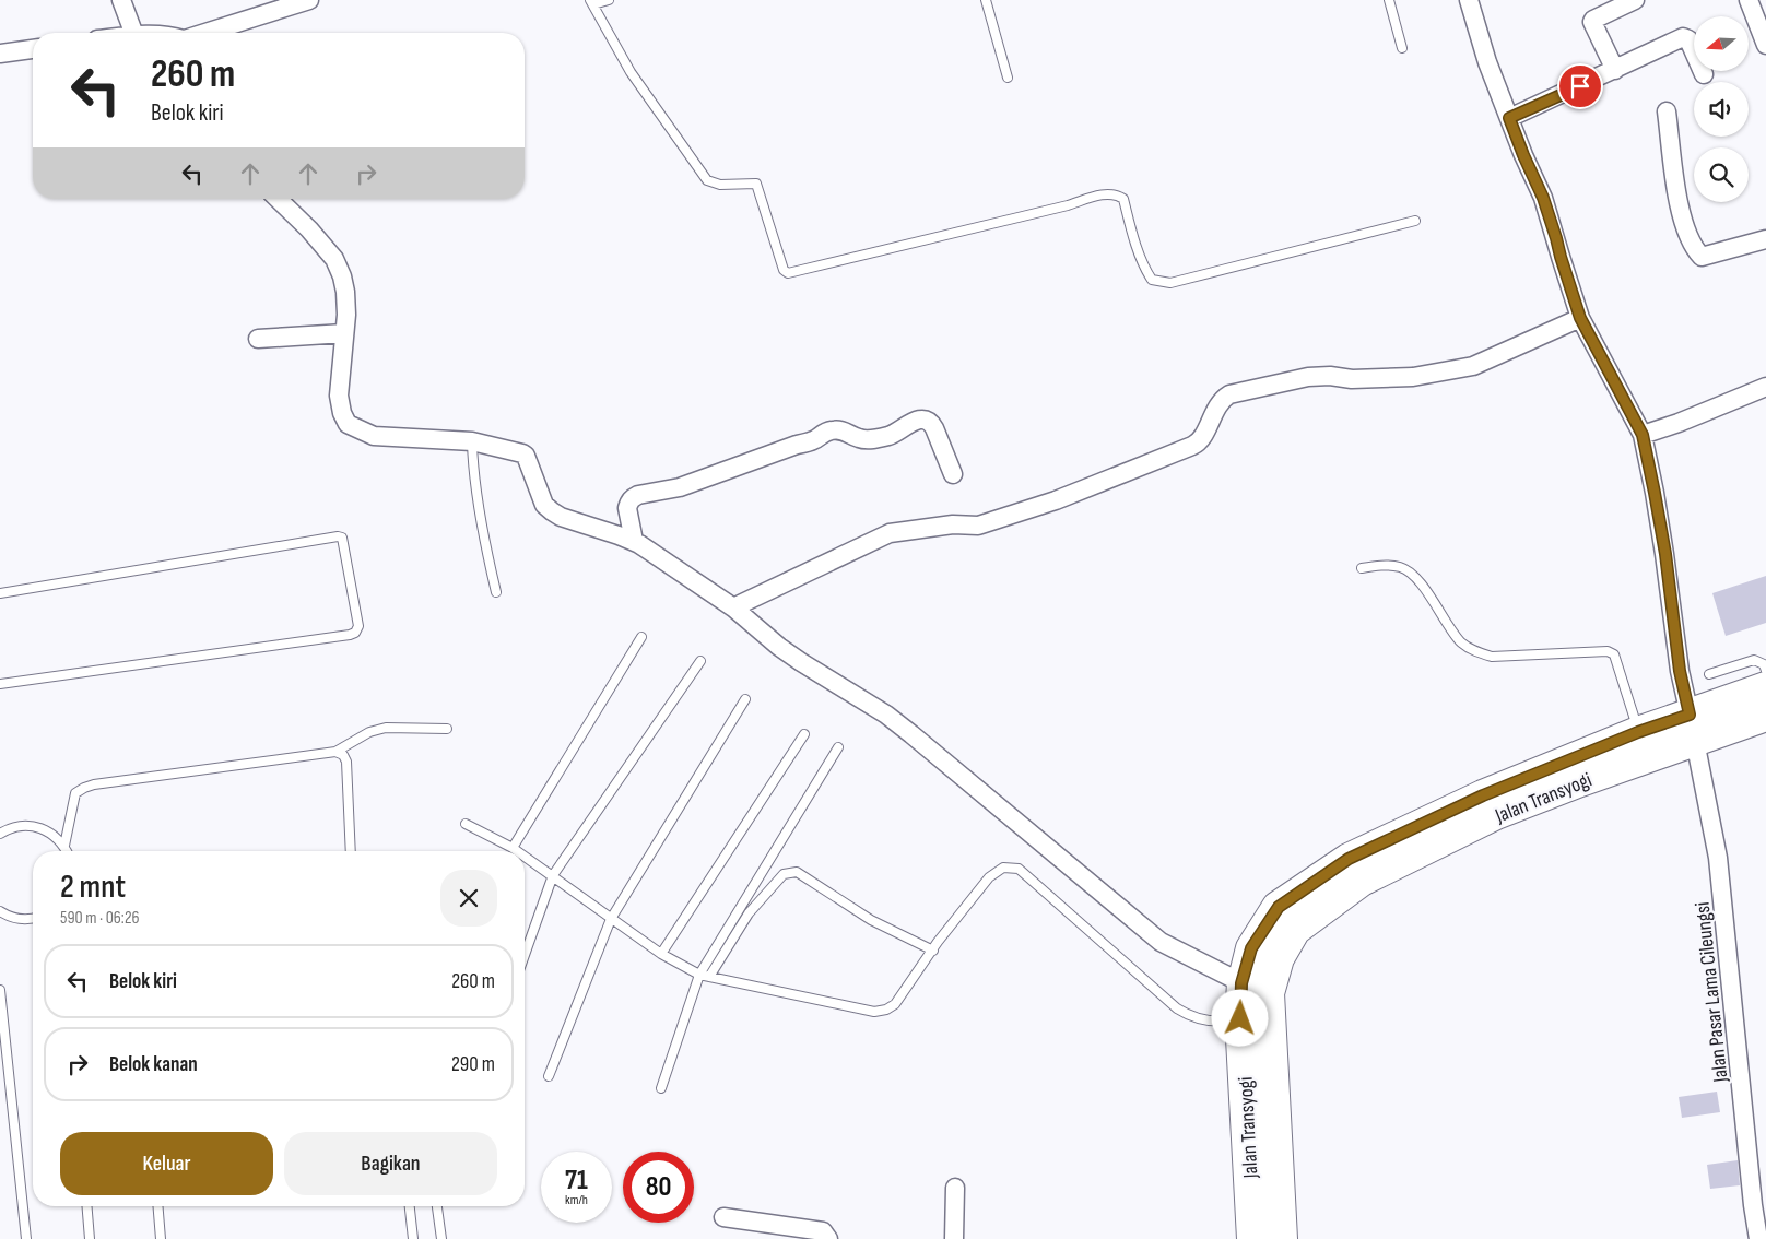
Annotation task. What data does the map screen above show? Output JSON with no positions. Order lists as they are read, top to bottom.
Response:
{
  "streets": {
    "highway": ["Jalan Transyogi"],
    "street": ["Jalan Pasar Lama Cileungsi"]
  },
  "crossings": [
    ["Jalan Transyogi", "Jalan Pasar Lama Cileungsi"]
  ],
  "north": "left",
  "page": {
    "turn": ["260 m", "Belok kiri"],
    "heading": ["2 mnt", "590 m · 06:26"],
    "list": [
      {
        "name": "Belok kiri",
        "value": "260 m"
      },
      {
        "name": "Belok kanan",
        "value": "290 m"
      }
    ],
    "buttons": ["Keluar", "Bagikan"],
    "speed": "71 km/h",
    "limit": "80"
  }
}
